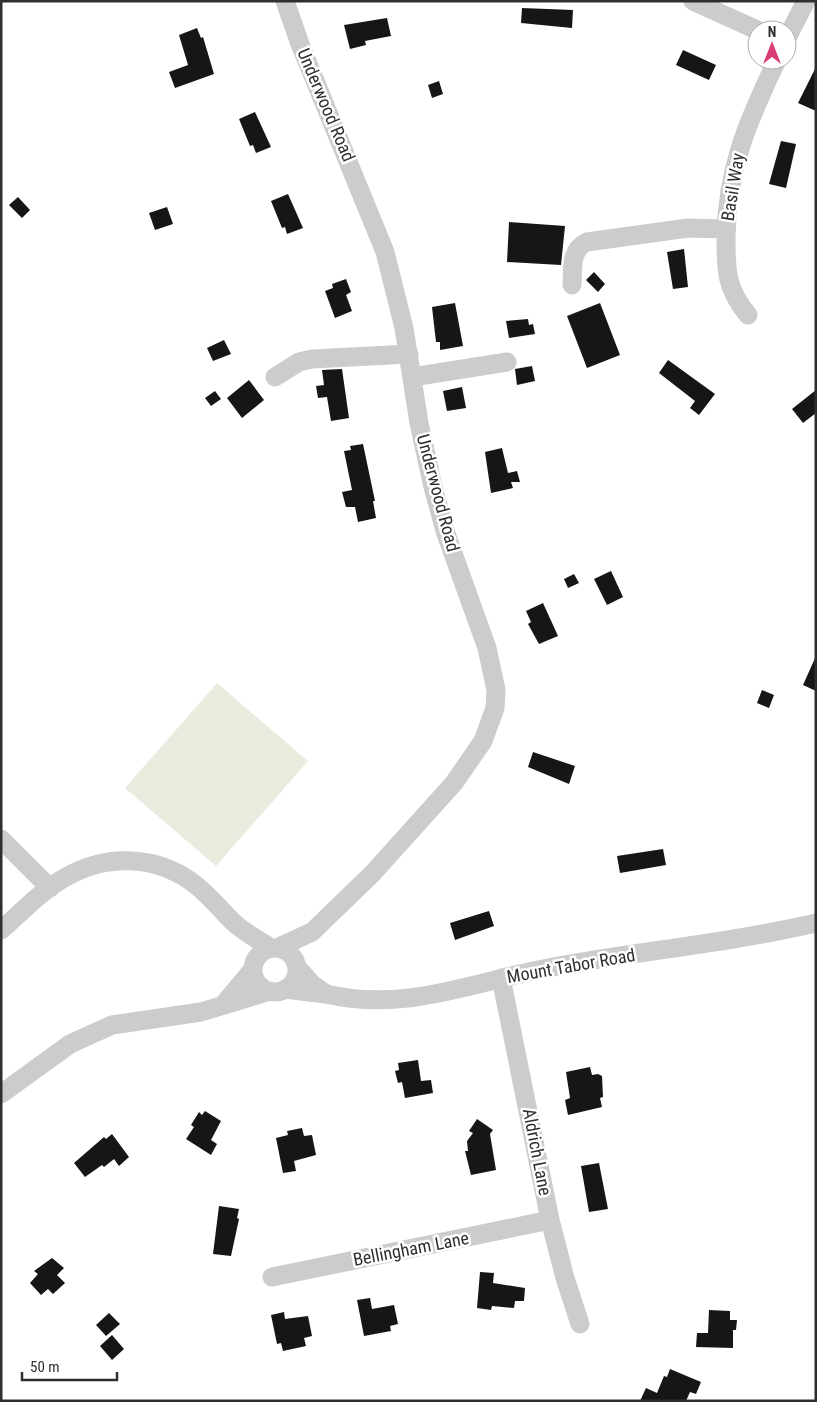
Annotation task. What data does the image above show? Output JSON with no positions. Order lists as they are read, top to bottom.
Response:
{
  "streets": {
    "street": [
      "Underwood Road",
      "Basil Way",
      "Mount Tabor Road",
      "Aldrich Lane",
      "Bellingham Lane"
    ]
  },
  "crossings": [
    ["Underwood Road", "Mount Tabor Road"],
    ["Mount Tabor Road", "Aldrich Lane"],
    ["Aldrich Lane", "Bellingham Lane"]
  ],
  "scale_bar": "50 m",
  "north": "top"
}
